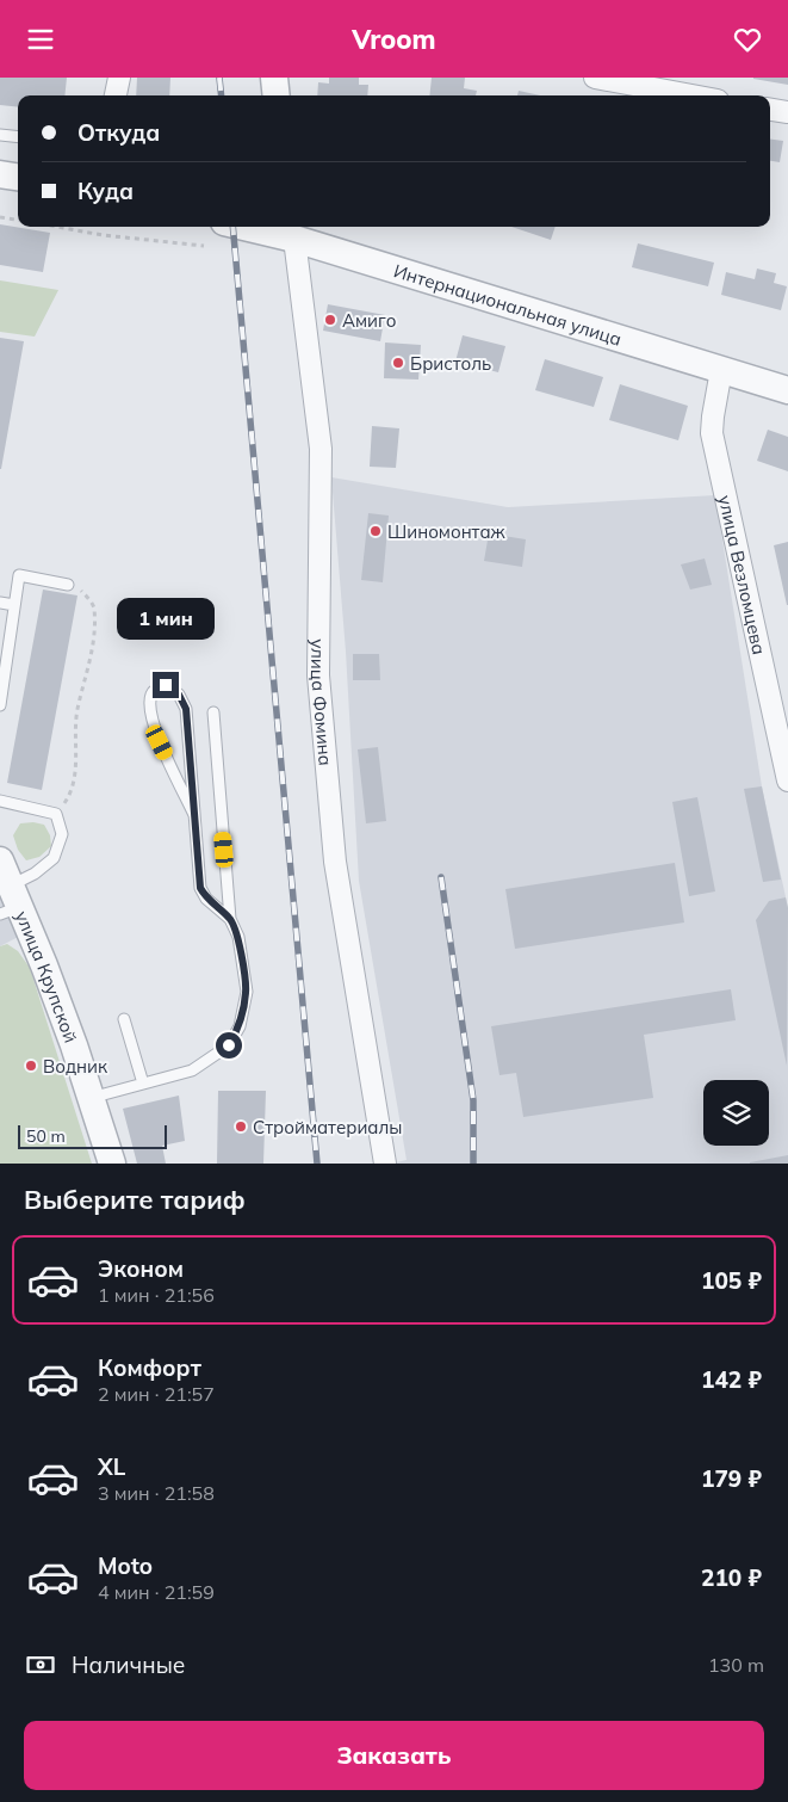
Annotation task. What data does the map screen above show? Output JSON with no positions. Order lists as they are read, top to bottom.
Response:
{
  "streets": {
    "street": [
      "Интернациональная улица",
      "улица Везломцева",
      "улица Фомина",
      "улица Крупской"
    ]
  },
  "crossings": [
    ["Интернациональная улица", "улица Везломцева"],
    ["Интернациональная улица", "улица Фомина"]
  ],
  "places": [
    "Амиго",
    "Бристоль",
    "Шиномонтаж",
    "Водник",
    "Стройматериалы"
  ],
  "scale_bar": "50 m",
  "page": {
    "header": "Vroom",
    "banner": ["Откуда", "Куда"],
    "bubble": "1 мин",
    "scale": "50 m",
    "heading": "Выберите тариф",
    "list": [
      {
        "name": "Эконом",
        "note": "1 мин · 21:56",
        "value": "105 ₽"
      },
      {
        "name": "Комфорт",
        "note": "2 мин · 21:57",
        "value": "142 ₽"
      },
      {
        "name": "XL",
        "note": "3 мин · 21:58",
        "value": "179 ₽"
      },
      {
        "name": "Moto",
        "note": "4 мин · 21:59",
        "value": "210 ₽"
      }
    ],
    "pay": ["Наличные", "130 m"],
    "buttons": "Заказать"
  }
}
